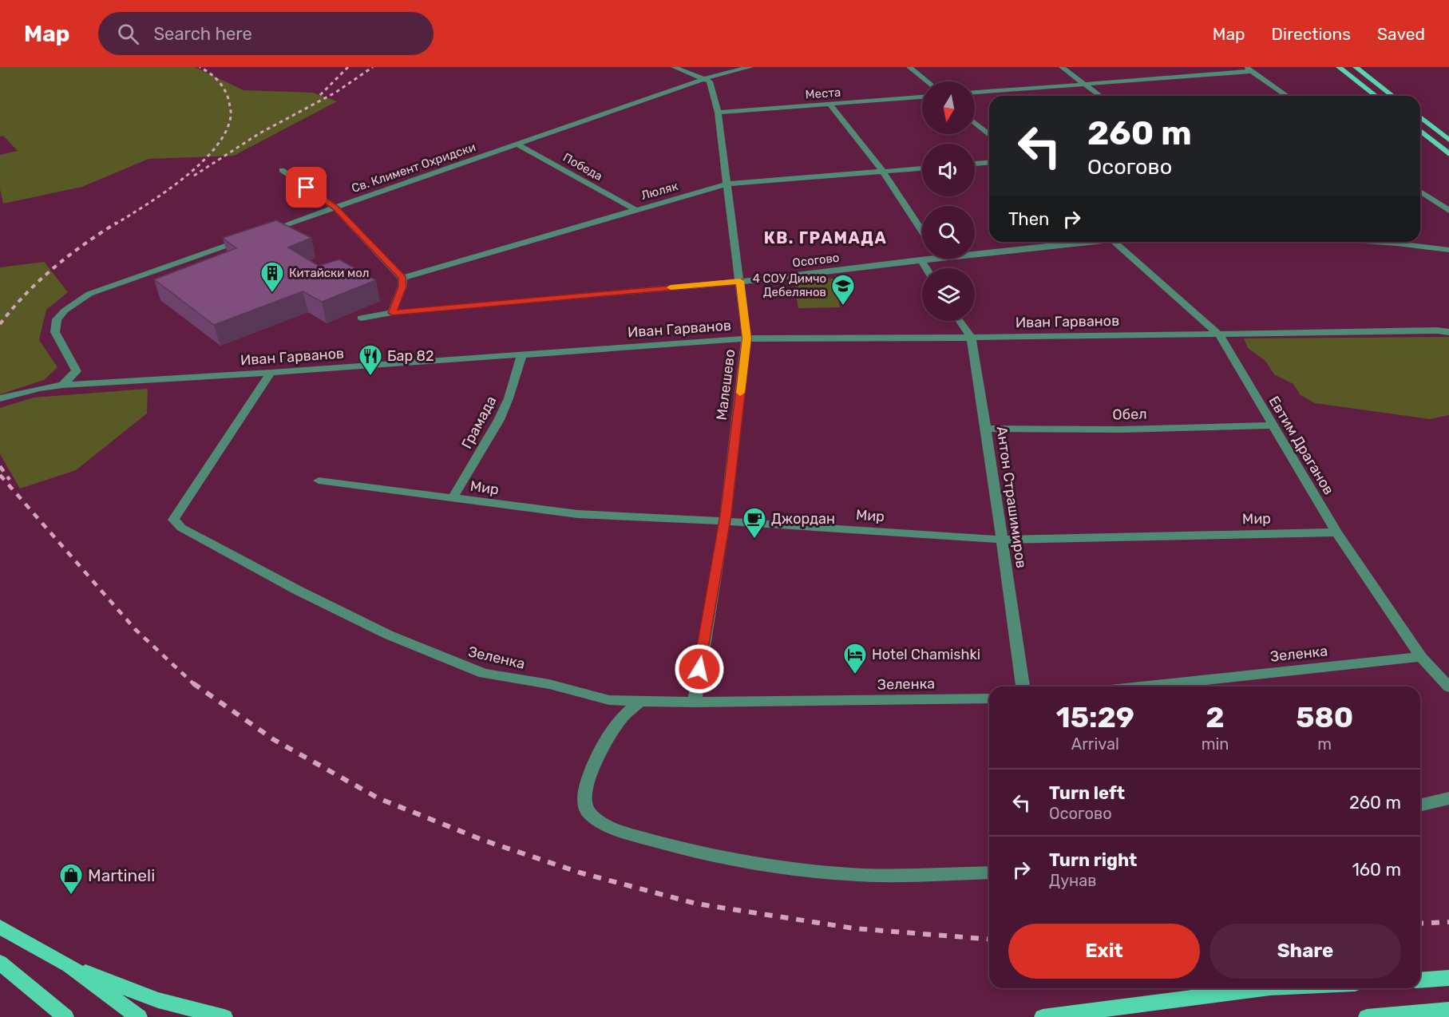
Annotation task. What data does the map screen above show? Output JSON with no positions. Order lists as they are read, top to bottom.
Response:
{
  "streets": {
    "street": [
      "Места",
      "Победа",
      "Св. Климент Охридски",
      "Люляк",
      "Осогово",
      "Иван Гарванов",
      "Малешево",
      "Обел",
      "Грамада",
      "Евтим Драганов",
      "Мир",
      "Антон Страшимиров",
      "Зеленка"
    ]
  },
  "crossings": [
    ["Места", "Малешево"],
    ["Победа", "Св. Климент Охридски"],
    ["Победа", "Люляк"],
    ["Св. Климент Охридски", "Малешево"],
    ["Люляк", "Малешево"],
    ["Осогово", "Малешево"],
    ["Иван Гарванов", "Малешево"],
    ["Иван Гарванов", "Грамада"],
    ["Иван Гарванов", "Евтим Драганов"],
    ["Иван Гарванов", "Антон Страшимиров"],
    ["Иван Гарванов", "Зеленка"],
    ["Малешево", "Мир"],
    ["Малешево", "Зеленка"],
    ["Обел", "Евтим Драганов"],
    ["Обел", "Антон Страшимиров"],
    ["Грамада", "Мир"],
    ["Евтим Драганов", "Мир"],
    ["Евтим Драганов", "Зеленка"],
    ["Мир", "Антон Страшимиров"]
  ],
  "districts": ["КВ. ГРАМАДА"],
  "places": {
    "building": ["Китайски мол"],
    "school or university": ["4 СОУ Димчо Дебелянов"],
    "restaurant": ["Бар 82"],
    "cafe": ["Джордан"],
    "hotel": ["Hotel Chamishki"],
    "shop": ["Martineli"]
  },
  "north": "bottom",
  "page": {
    "header": "Map",
    "search": "Search here",
    "nav": ["Map", "Directions", "Saved"],
    "turn": ["260 m", "Осогово"],
    "then": "Then",
    "eta": [
      "15:29",
      "Arrival",
      "2",
      "min",
      "580",
      "m"
    ],
    "list": [
      {
        "name": "Turn left",
        "note": "Осогово",
        "value": "260 m"
      },
      {
        "name": "Turn right",
        "note": "Дунав",
        "value": "160 m"
      }
    ],
    "buttons": ["Exit", "Share"]
  }
}
